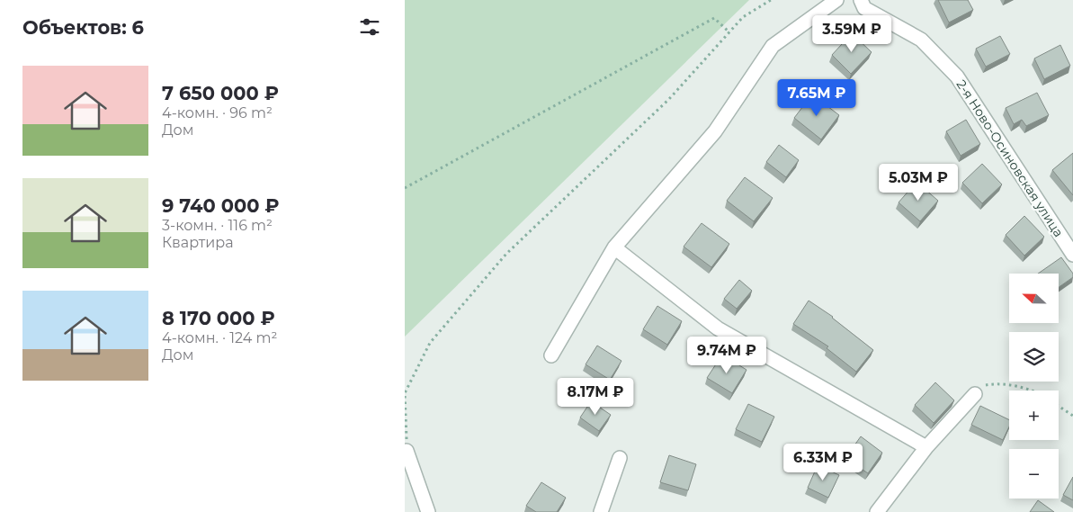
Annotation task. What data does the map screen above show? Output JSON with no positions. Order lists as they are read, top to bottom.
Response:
{
  "streets": {
    "street": ["2-я Ново-Осиновская улица"]
  },
  "north": "left",
  "page": {
    "heading": "Объектов: 6",
    "price": [
      "3.59M ₽",
      "7.65M ₽",
      "5.03M ₽",
      "9.74M ₽",
      "8.17M ₽",
      "6.33M ₽"
    ],
    "list": [
      {
        "name": "7 650 000 ₽",
        "note": "4-комн. · 96 m² · Дом"
      },
      {
        "name": "9 740 000 ₽",
        "note": "3-комн. · 116 m² · Квартира"
      },
      {
        "name": "8 170 000 ₽",
        "note": "4-комн. · 124 m² · Дом"
      }
    ],
    "map_buttons": ["+", "−"]
  }
}
